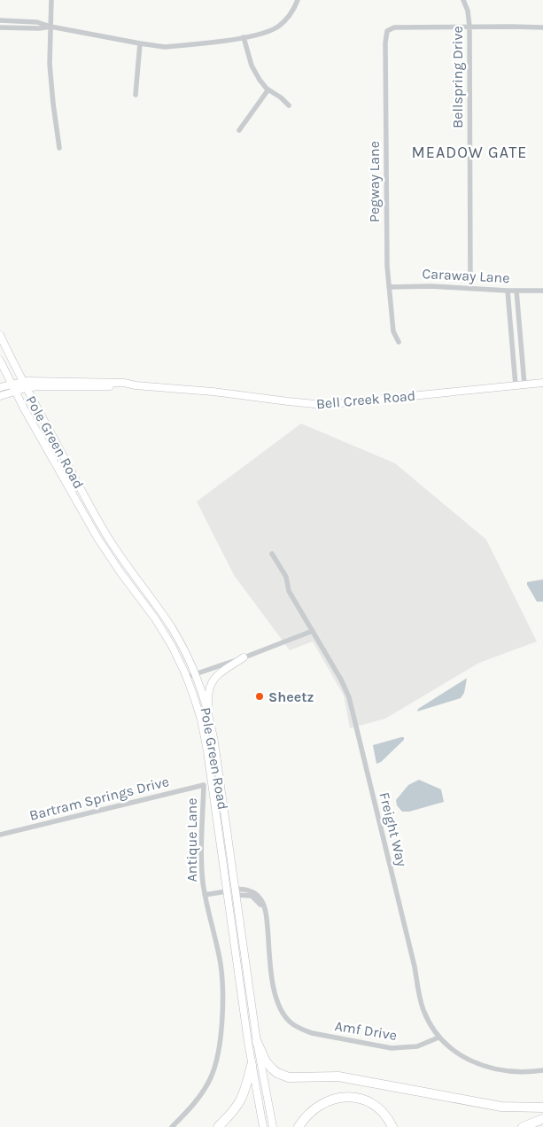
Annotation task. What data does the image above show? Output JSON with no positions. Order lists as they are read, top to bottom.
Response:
{
  "streets": {
    "main road": ["Bell Creek Road", "Pole Green Road"],
    "street": [
      "Bellspring Drive",
      "Pegway Lane",
      "Caraway Lane",
      "Bartram Springs Drive",
      "Freight Way",
      "Antique Lane",
      "Amf Drive"
    ]
  },
  "crossings": [
    ["Bellspring Drive", "Pegway Lane"],
    ["Bellspring Drive", "Caraway Lane"],
    ["Pegway Lane", "Caraway Lane"],
    ["Bell Creek Road", "Pole Green Road"],
    ["Pole Green Road", "Antique Lane"],
    ["Pole Green Road", "Amf Drive"],
    ["Bartram Springs Drive", "Antique Lane"],
    ["Freight Way", "Amf Drive"]
  ],
  "districts": ["MEADOW GATE"],
  "places": ["Sheetz"]
}
